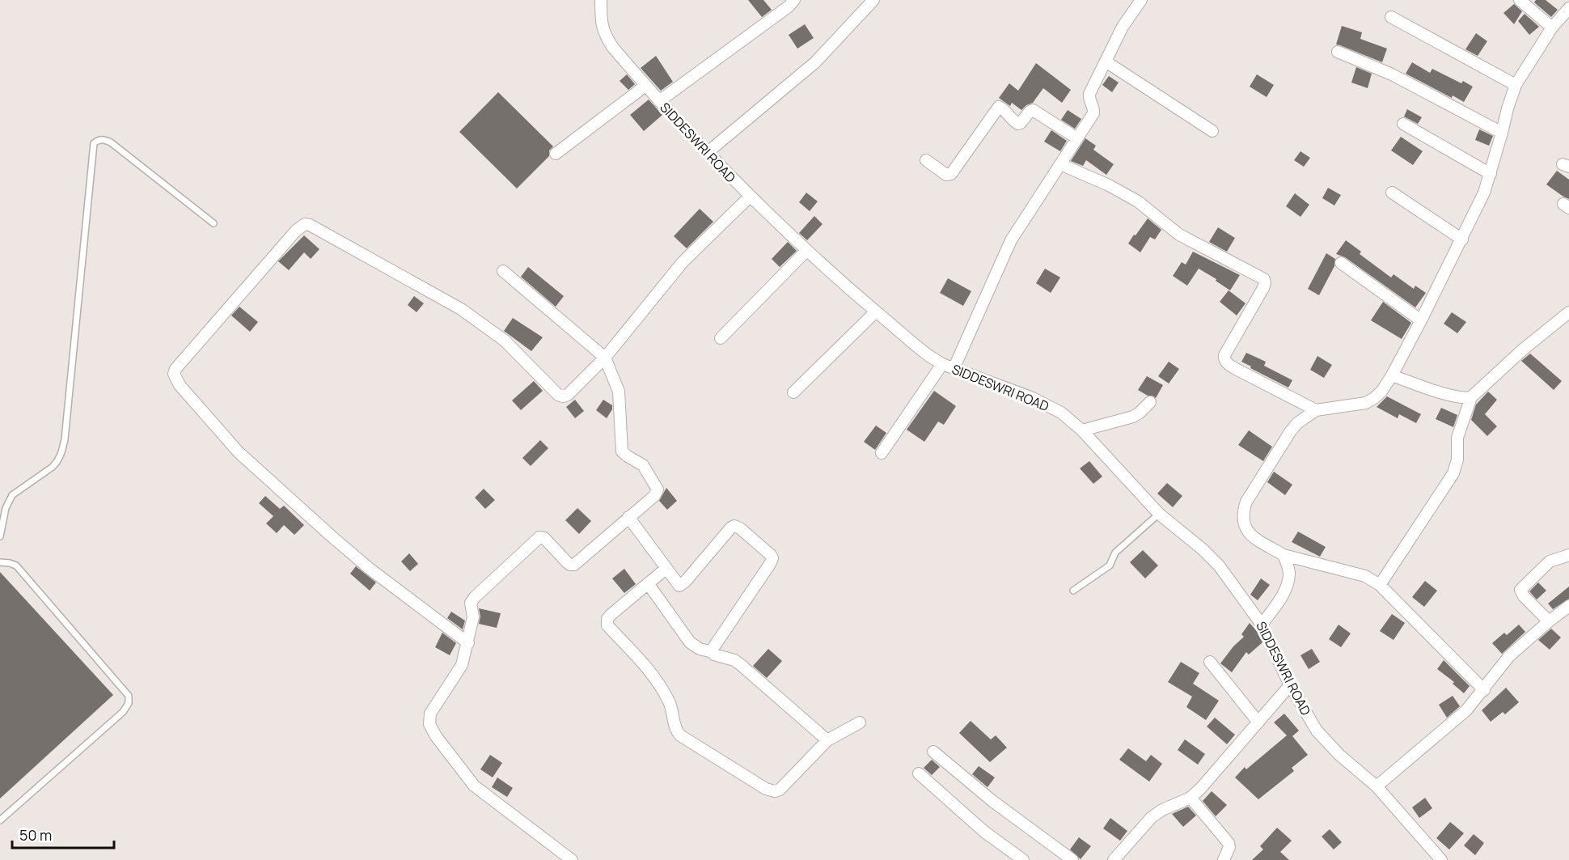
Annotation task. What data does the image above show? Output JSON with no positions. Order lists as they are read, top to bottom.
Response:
{
  "streets": {
    "street": ["SIDDESWRI ROAD"]
  },
  "scale_bar": "50 m"
}
